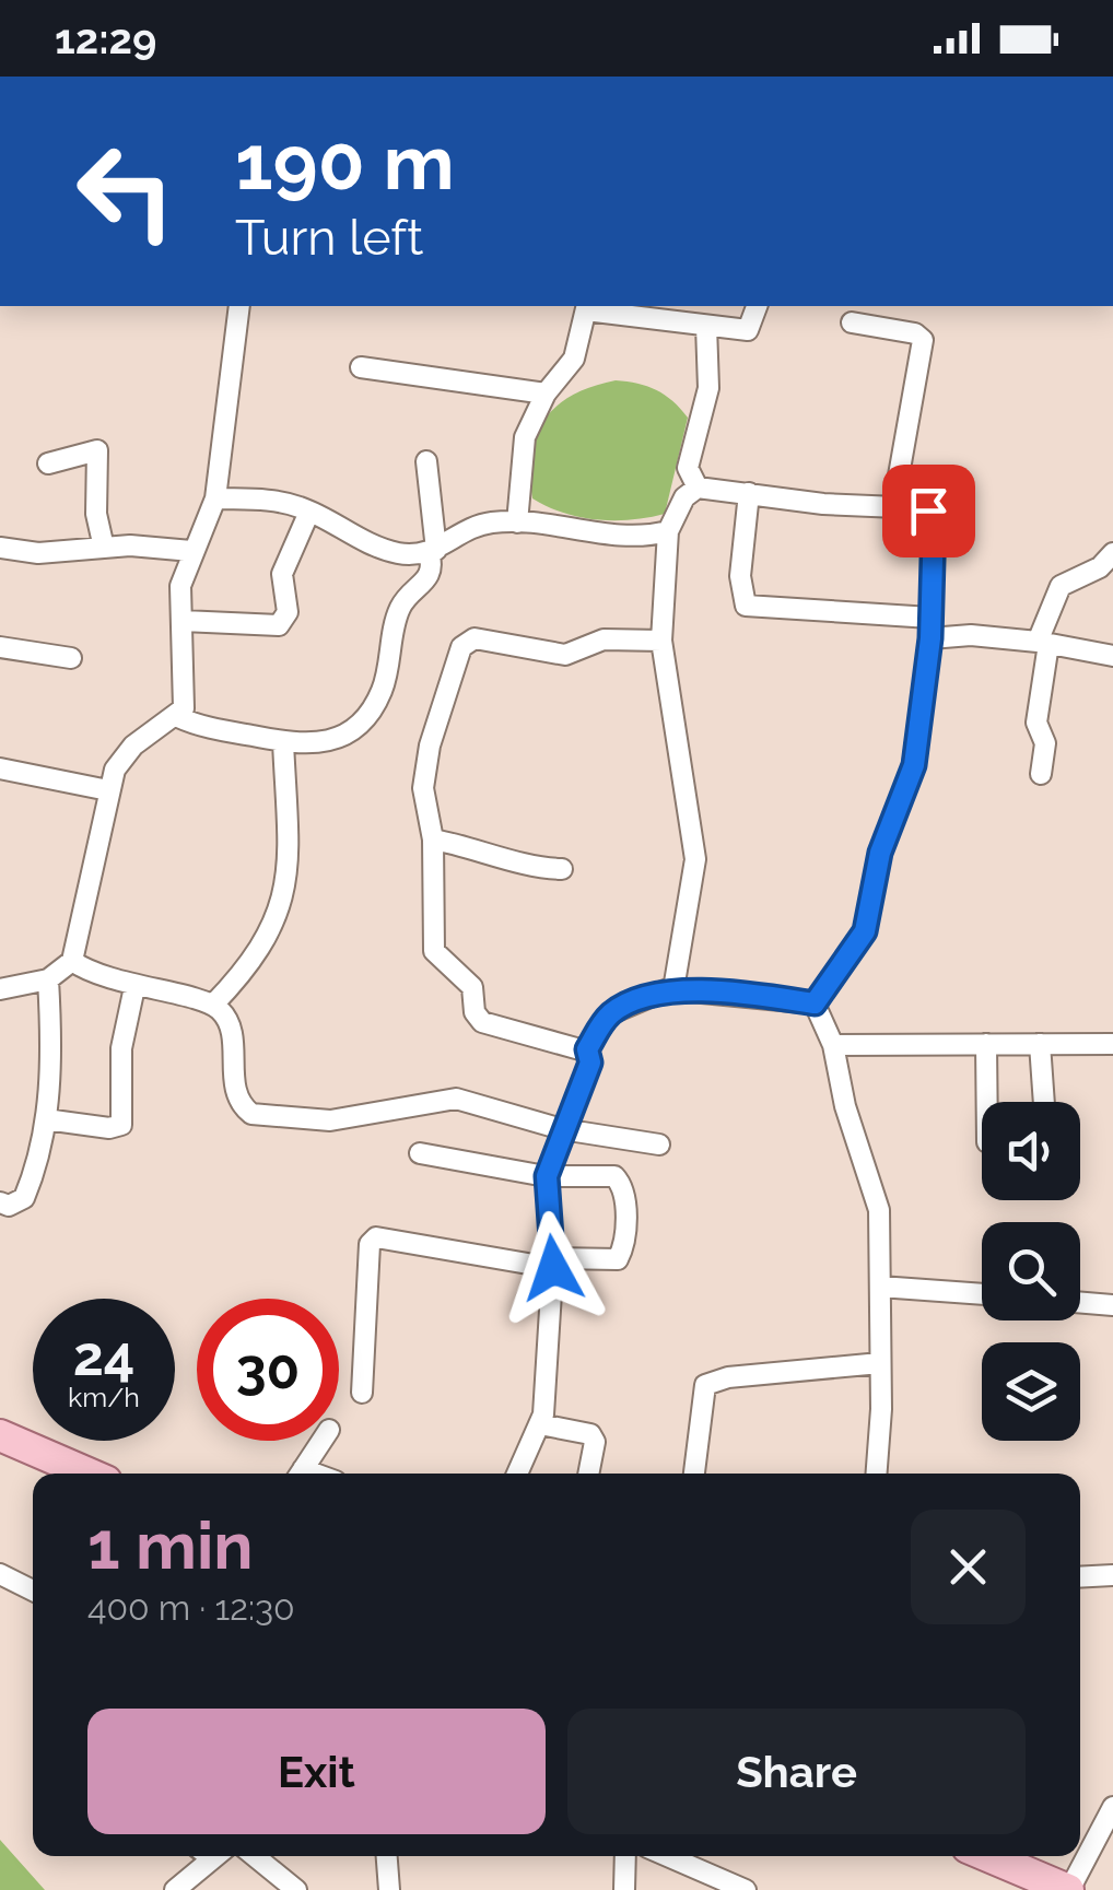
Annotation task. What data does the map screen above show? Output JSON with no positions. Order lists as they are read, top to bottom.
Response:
{
  "page": {
    "status": "12:29",
    "turn": ["190 m", "Turn left"],
    "speed": "24 km/h",
    "limit": "30",
    "heading": ["1 min", "400 m · 12:30"],
    "buttons": ["Exit", "Share"]
  }
}
